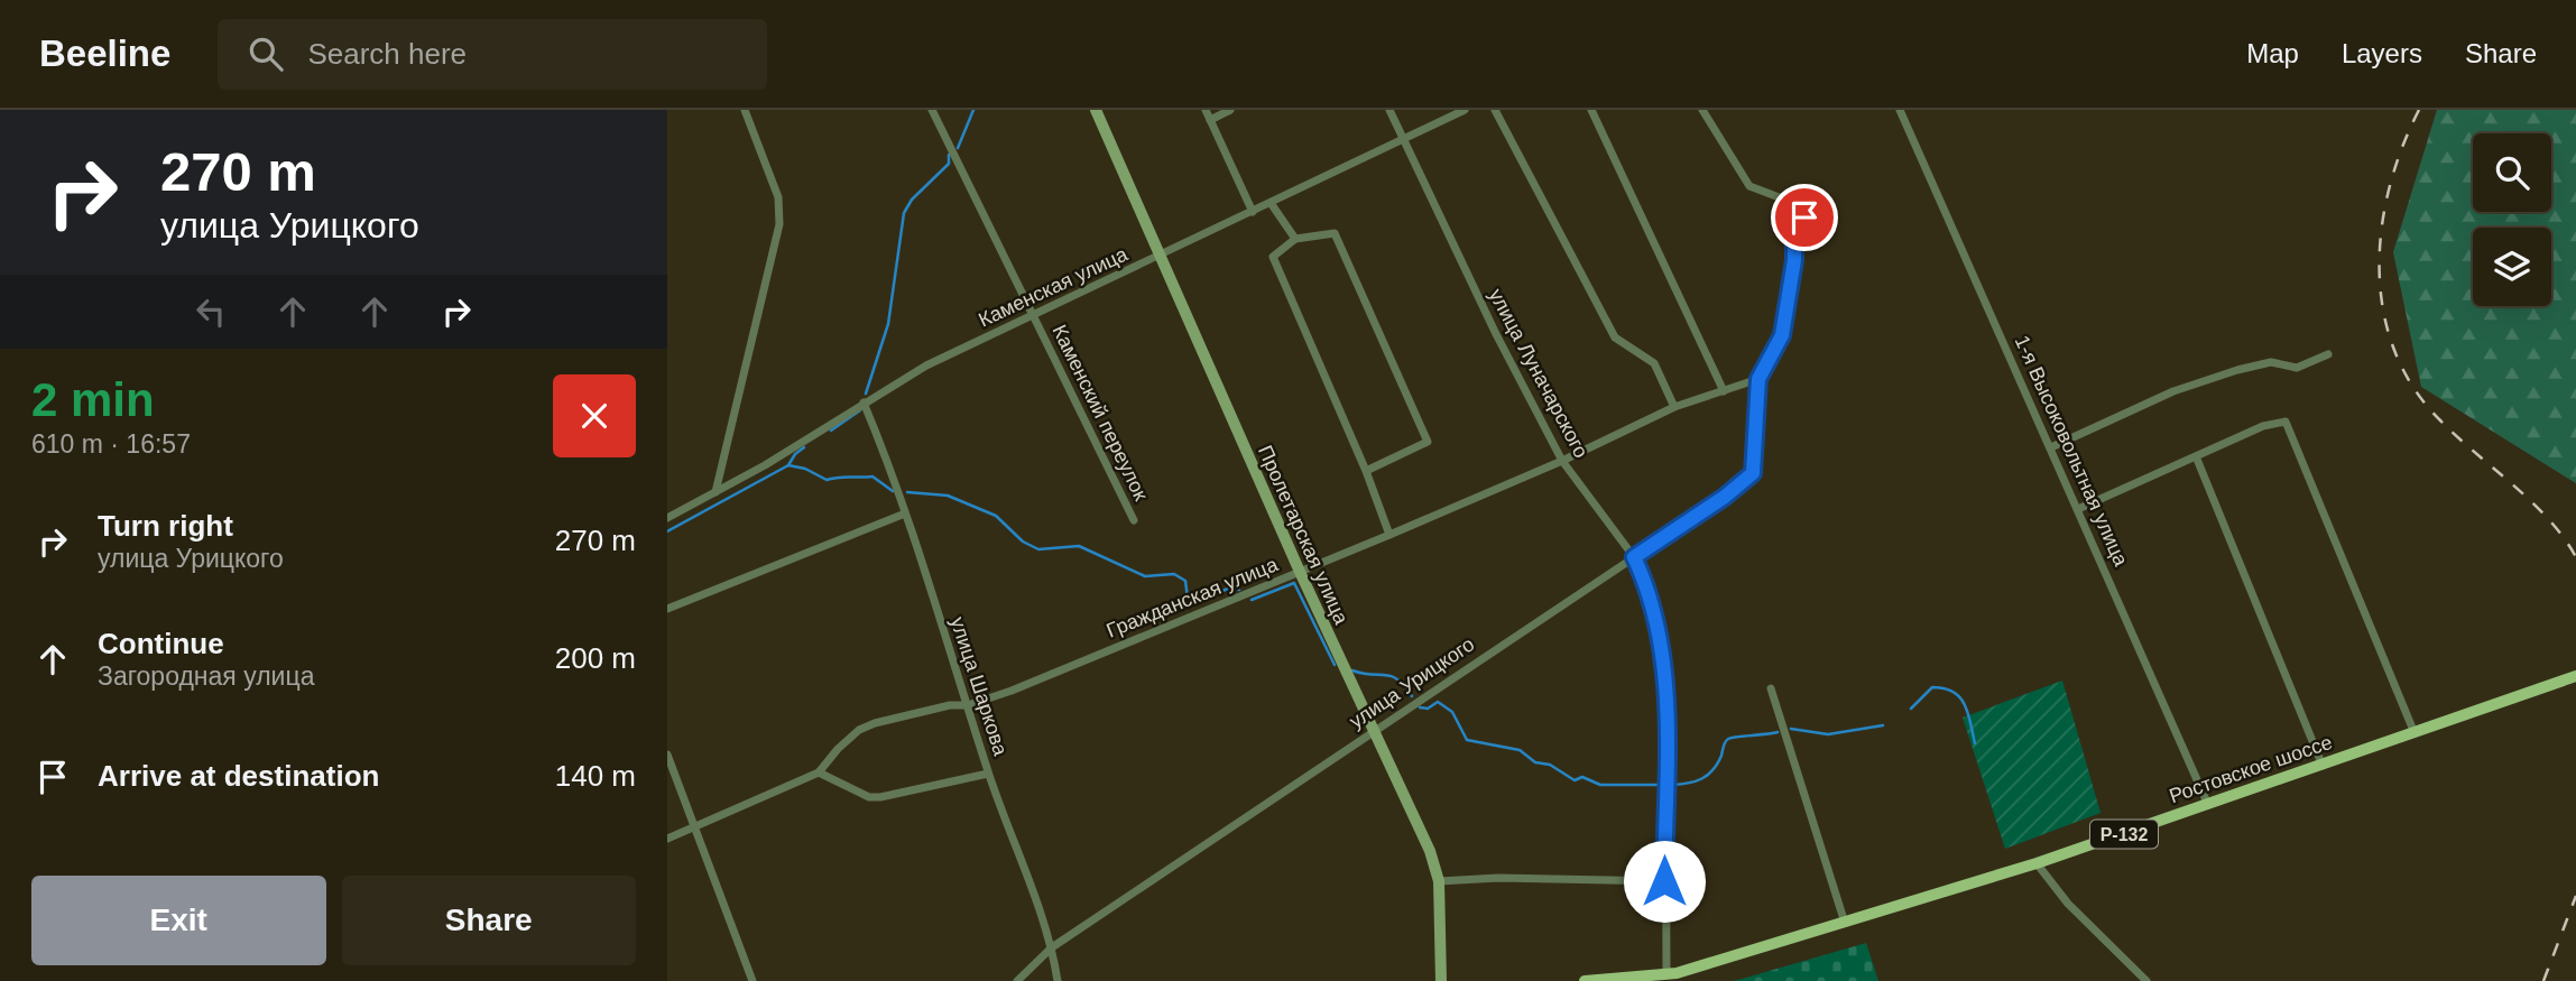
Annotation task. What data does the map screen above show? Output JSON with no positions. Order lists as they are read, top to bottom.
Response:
{
  "streets": {
    "main road": ["Пролетарская улица", "Ростовское шоссе", "Р-132"],
    "street": [
      "Каменская улица",
      "улица Луначарского",
      "Каменский переулок",
      "1-я Высоковольтная улица",
      "Гражданская улица",
      "улица Урицкого",
      "улица Шаркова"
    ]
  },
  "crossings": [
    ["Каменская улица", "улица Луначарского"],
    ["Каменская улица", "Каменский переулок"],
    ["Каменская улица", "Пролетарская улица"],
    ["Каменская улица", "улица Шаркова"],
    ["улица Луначарского", "Гражданская улица"],
    ["улица Луначарского", "улица Урицкого"],
    ["улица Луначарского", "Ростовское шоссе"],
    ["1-я Высоковольтная улица", "Ростовское шоссе"],
    ["Пролетарская улица", "Гражданская улица"],
    ["Пролетарская улица", "улица Урицкого"],
    ["Гражданская улица", "улица Урицкого"],
    ["Гражданская улица", "улица Шаркова"],
    ["улица Урицкого", "улица Шаркова"]
  ],
  "page": {
    "header": "Beeline",
    "search": "Search here",
    "nav": ["Map", "Layers", "Share"],
    "turn": ["270 m", "улица Урицкого"],
    "heading": ["2 min", "610 m · 16:57"],
    "list": [
      {
        "name": "Turn right",
        "note": "улица Урицкого",
        "value": "270 m"
      },
      {
        "name": "Continue",
        "note": "Загородная улица",
        "value": "200 m"
      },
      {
        "name": "Arrive at destination",
        "value": "140 m"
      }
    ],
    "buttons": ["Exit", "Share"]
  }
}
